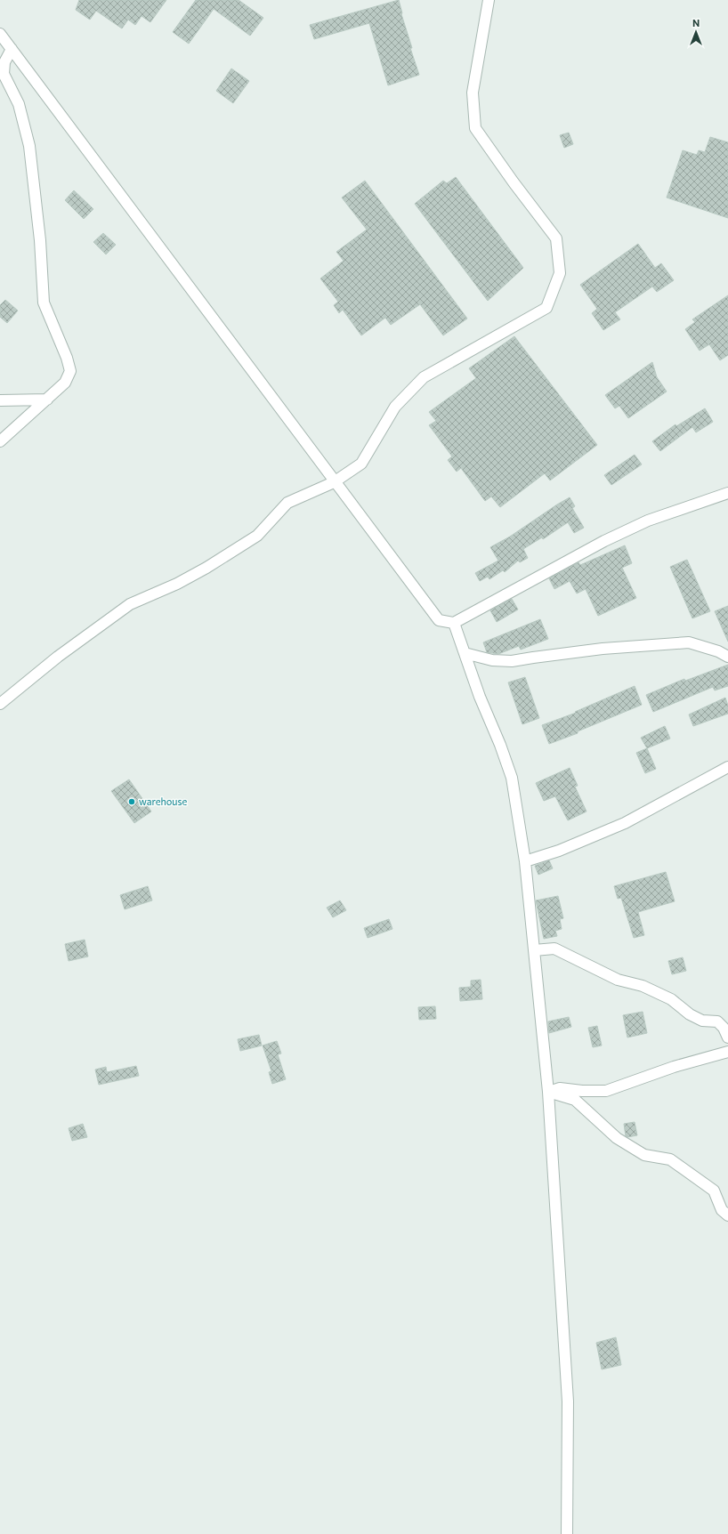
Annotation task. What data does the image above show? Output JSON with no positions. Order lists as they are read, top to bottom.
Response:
{
  "places": ["warehouse"],
  "north": "top"
}
